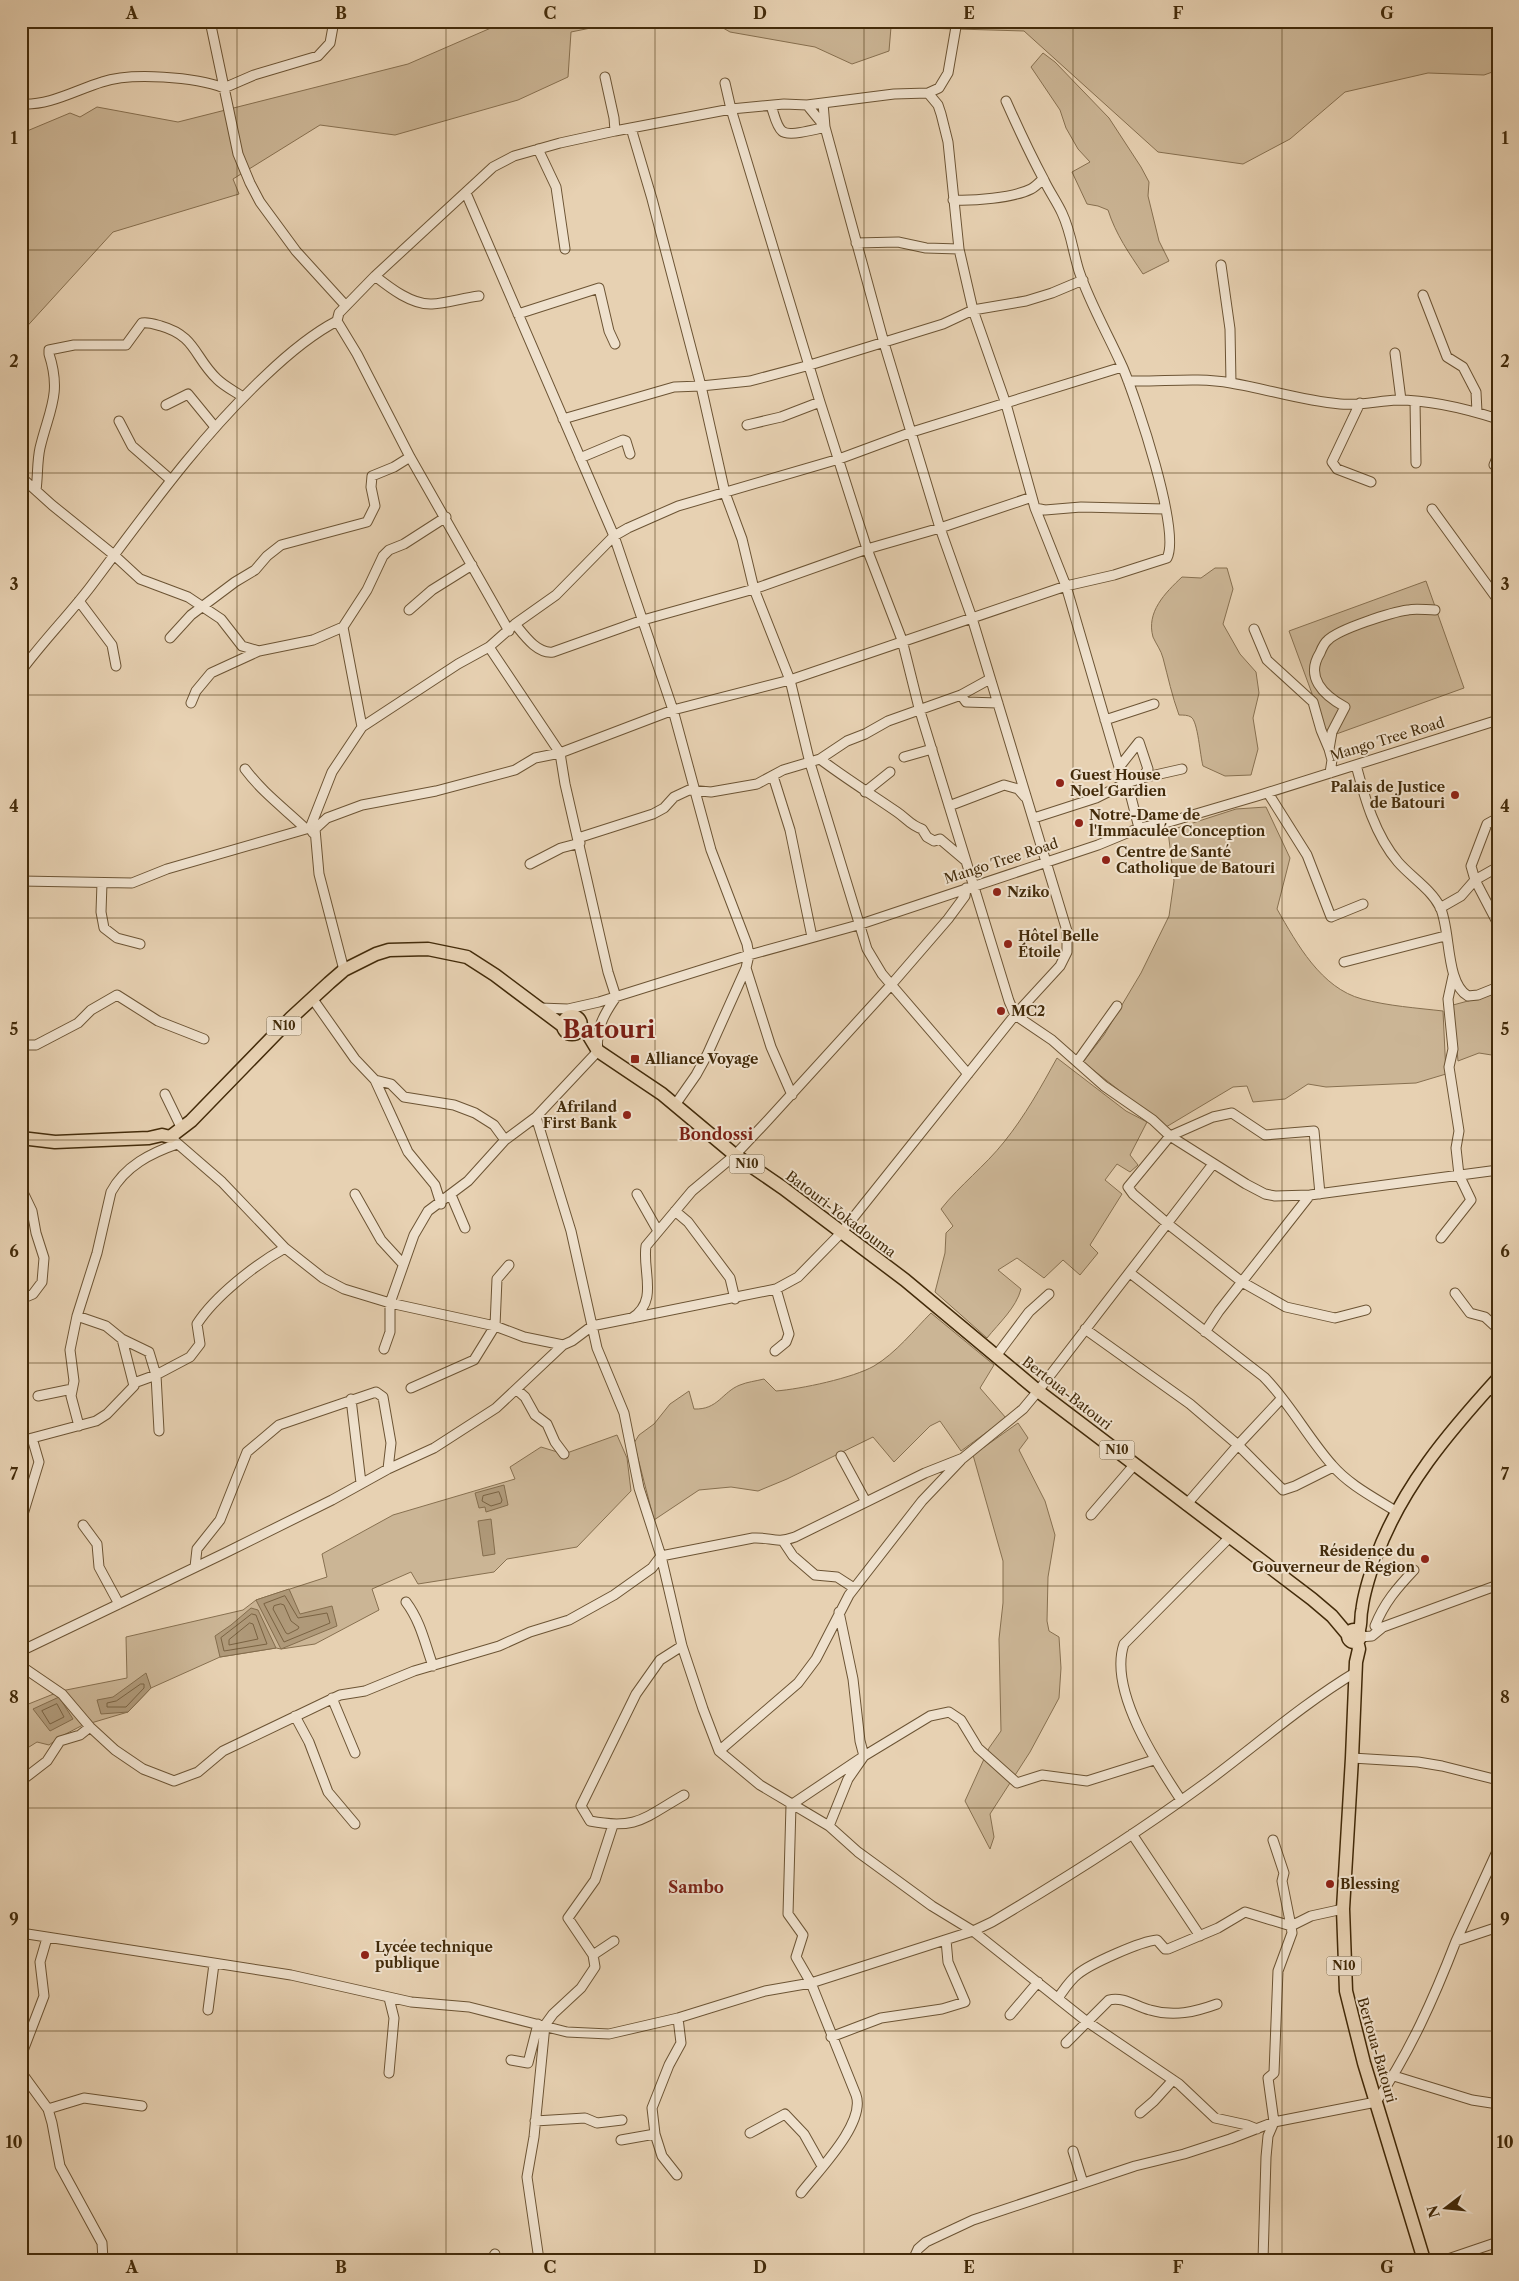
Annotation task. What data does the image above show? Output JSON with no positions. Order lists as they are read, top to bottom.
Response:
{
  "streets": {
    "highway": ["N10", "Batouri-Yokadouma", "Bertoua-Batouri"],
    "street": ["Mango Tree Road"]
  },
  "crossings": [
    ["Mango Tree Road", "N10"],
    ["Mango Tree Road", "Batouri-Yokadouma"],
    ["N10", "Batouri-Yokadouma"],
    ["Batouri-Yokadouma", "Bertoua-Batouri"]
  ],
  "districts": ["Batouri", "Bondossi", "Sambo"],
  "places": {
    "other": [
      "Guest House Noel Gardien",
      "Palais de Justice de Batouri",
      "Notre-Dame de l'Immaculée Conception",
      "Centre de Santé Catholique de Batouri",
      "Nziko",
      "Hôtel Belle Étoile",
      "MC2",
      "Afriland First Bank",
      "Résidence du Gouverneur de Région",
      "Blessing",
      "Lycée technique publique"
    ],
    "transit": ["Alliance Voyage"]
  },
  "north": "left",
  "grid": {
    "columns": [
      "A",
      "B",
      "C",
      "D",
      "E",
      "F",
      "G"
    ],
    "rows": [
      "1",
      "2",
      "3",
      "4",
      "5",
      "6",
      "7",
      "8",
      "9",
      "10"
    ]
  }
}
